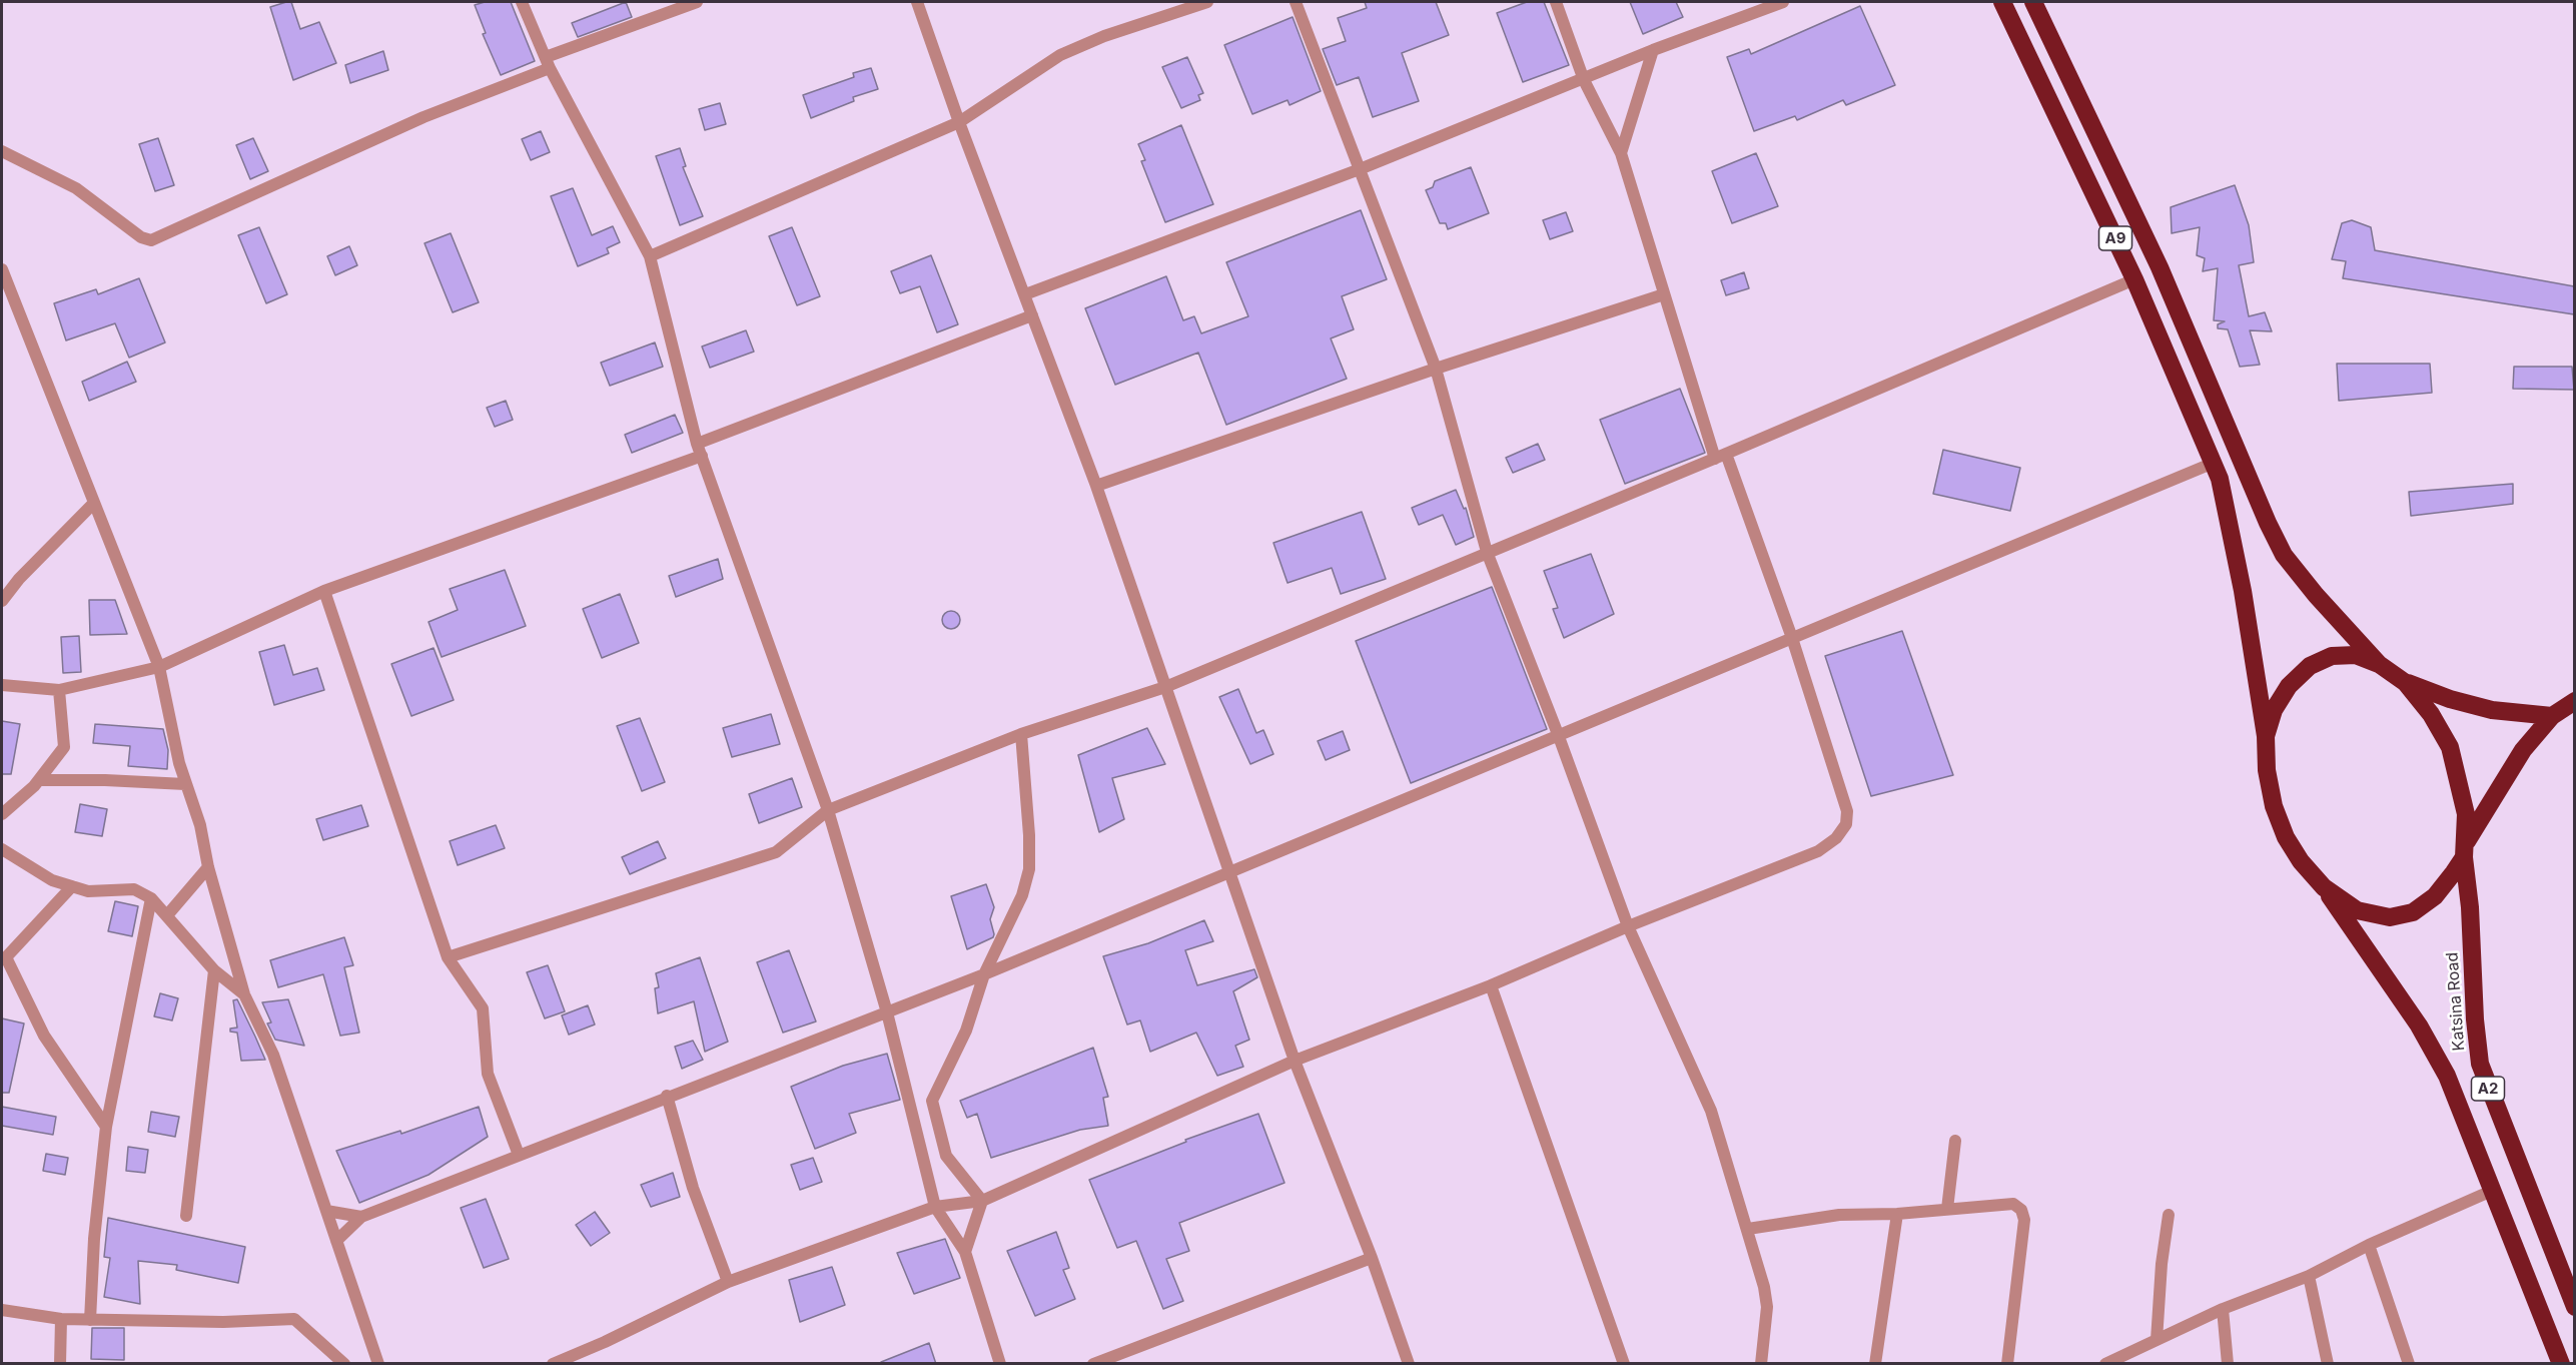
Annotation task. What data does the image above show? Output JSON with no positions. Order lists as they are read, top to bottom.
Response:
{
  "streets": {
    "highway": ["A9", "Katsina Road", "A2"]
  },
  "crossings": [
    ["A9", "A2"],
    ["Katsina Road", "A2"]
  ]
}
